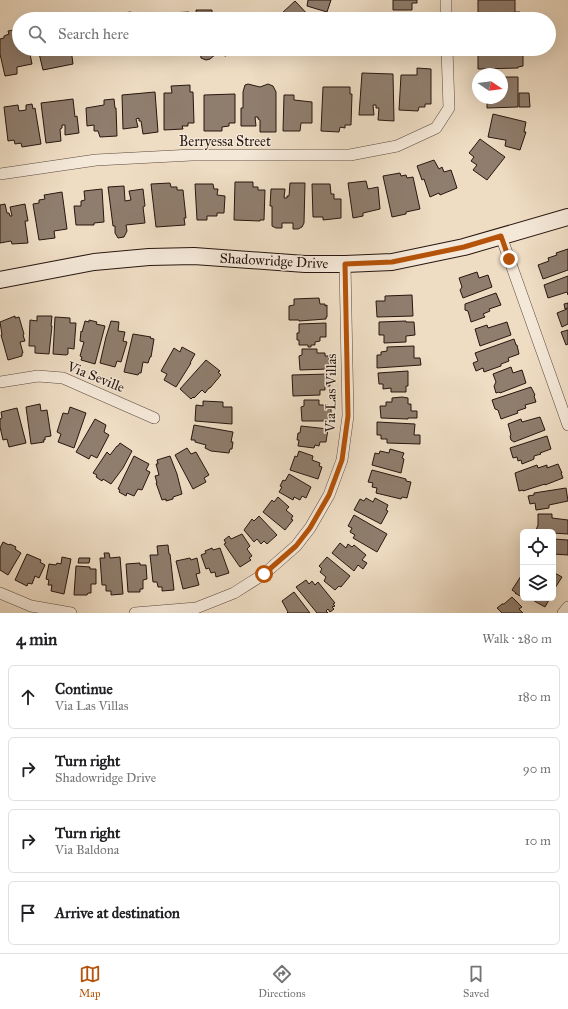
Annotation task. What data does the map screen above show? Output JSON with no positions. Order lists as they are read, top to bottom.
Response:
{
  "streets": {
    "street": [
      "Berryessa Street",
      "Shadowridge Drive",
      "Via Seville",
      "Via Las Villas"
    ]
  },
  "crossings": [
    ["Shadowridge Drive", "Via Las Villas"]
  ],
  "north": "right",
  "page": {
    "search": "Search here",
    "heading": ["4 min", "Walk · 280 m"],
    "list": [
      ["Continue", "Via Las Villas", "180 m"],
      ["Turn right", "Shadowridge Drive", "90 m"],
      ["Turn right", "Via Baldona", "10 m"],
      "Arrive at destination"
    ],
    "nav": ["Map", "Directions", "Saved"]
  }
}
